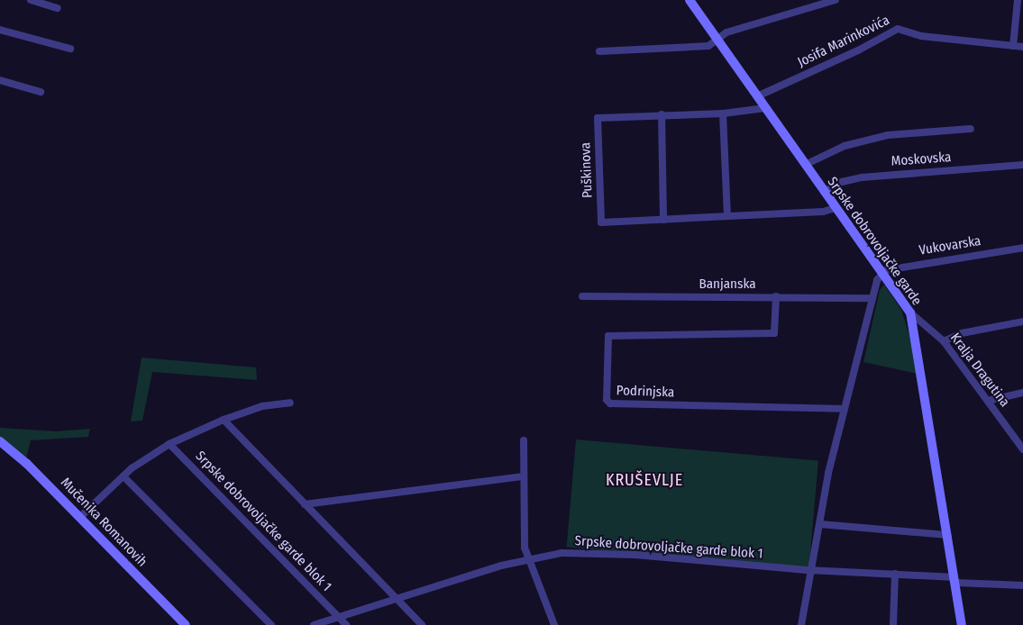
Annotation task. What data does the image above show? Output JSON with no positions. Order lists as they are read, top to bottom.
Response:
{
  "streets": {
    "main road": ["Srpske dobrovoljačke garde", "Mučenika Romanovih"],
    "street": [
      "Josifa Marinkovića",
      "Moskovska",
      "Puškinova",
      "Vukovarska",
      "Banjanska",
      "Kralja Dragutina",
      "Podrinjska",
      "Srpske dobrovoljačke garde blok 1"
    ]
  },
  "crossings": [
    ["Josifa Marinkovića", "Srpske dobrovoljačke garde"],
    ["Moskovska", "Srpske dobrovoljačke garde"],
    ["Puškinova", "Srpske dobrovoljačke garde"],
    ["Srpske dobrovoljačke garde", "Vukovarska"],
    ["Srpske dobrovoljačke garde", "Kralja Dragutina"],
    ["Srpske dobrovoljačke garde", "Srpske dobrovoljačke garde blok 1"],
    ["Banjanska", "Podrinjska"]
  ],
  "districts": ["KRUŠEVLJE"]
}
